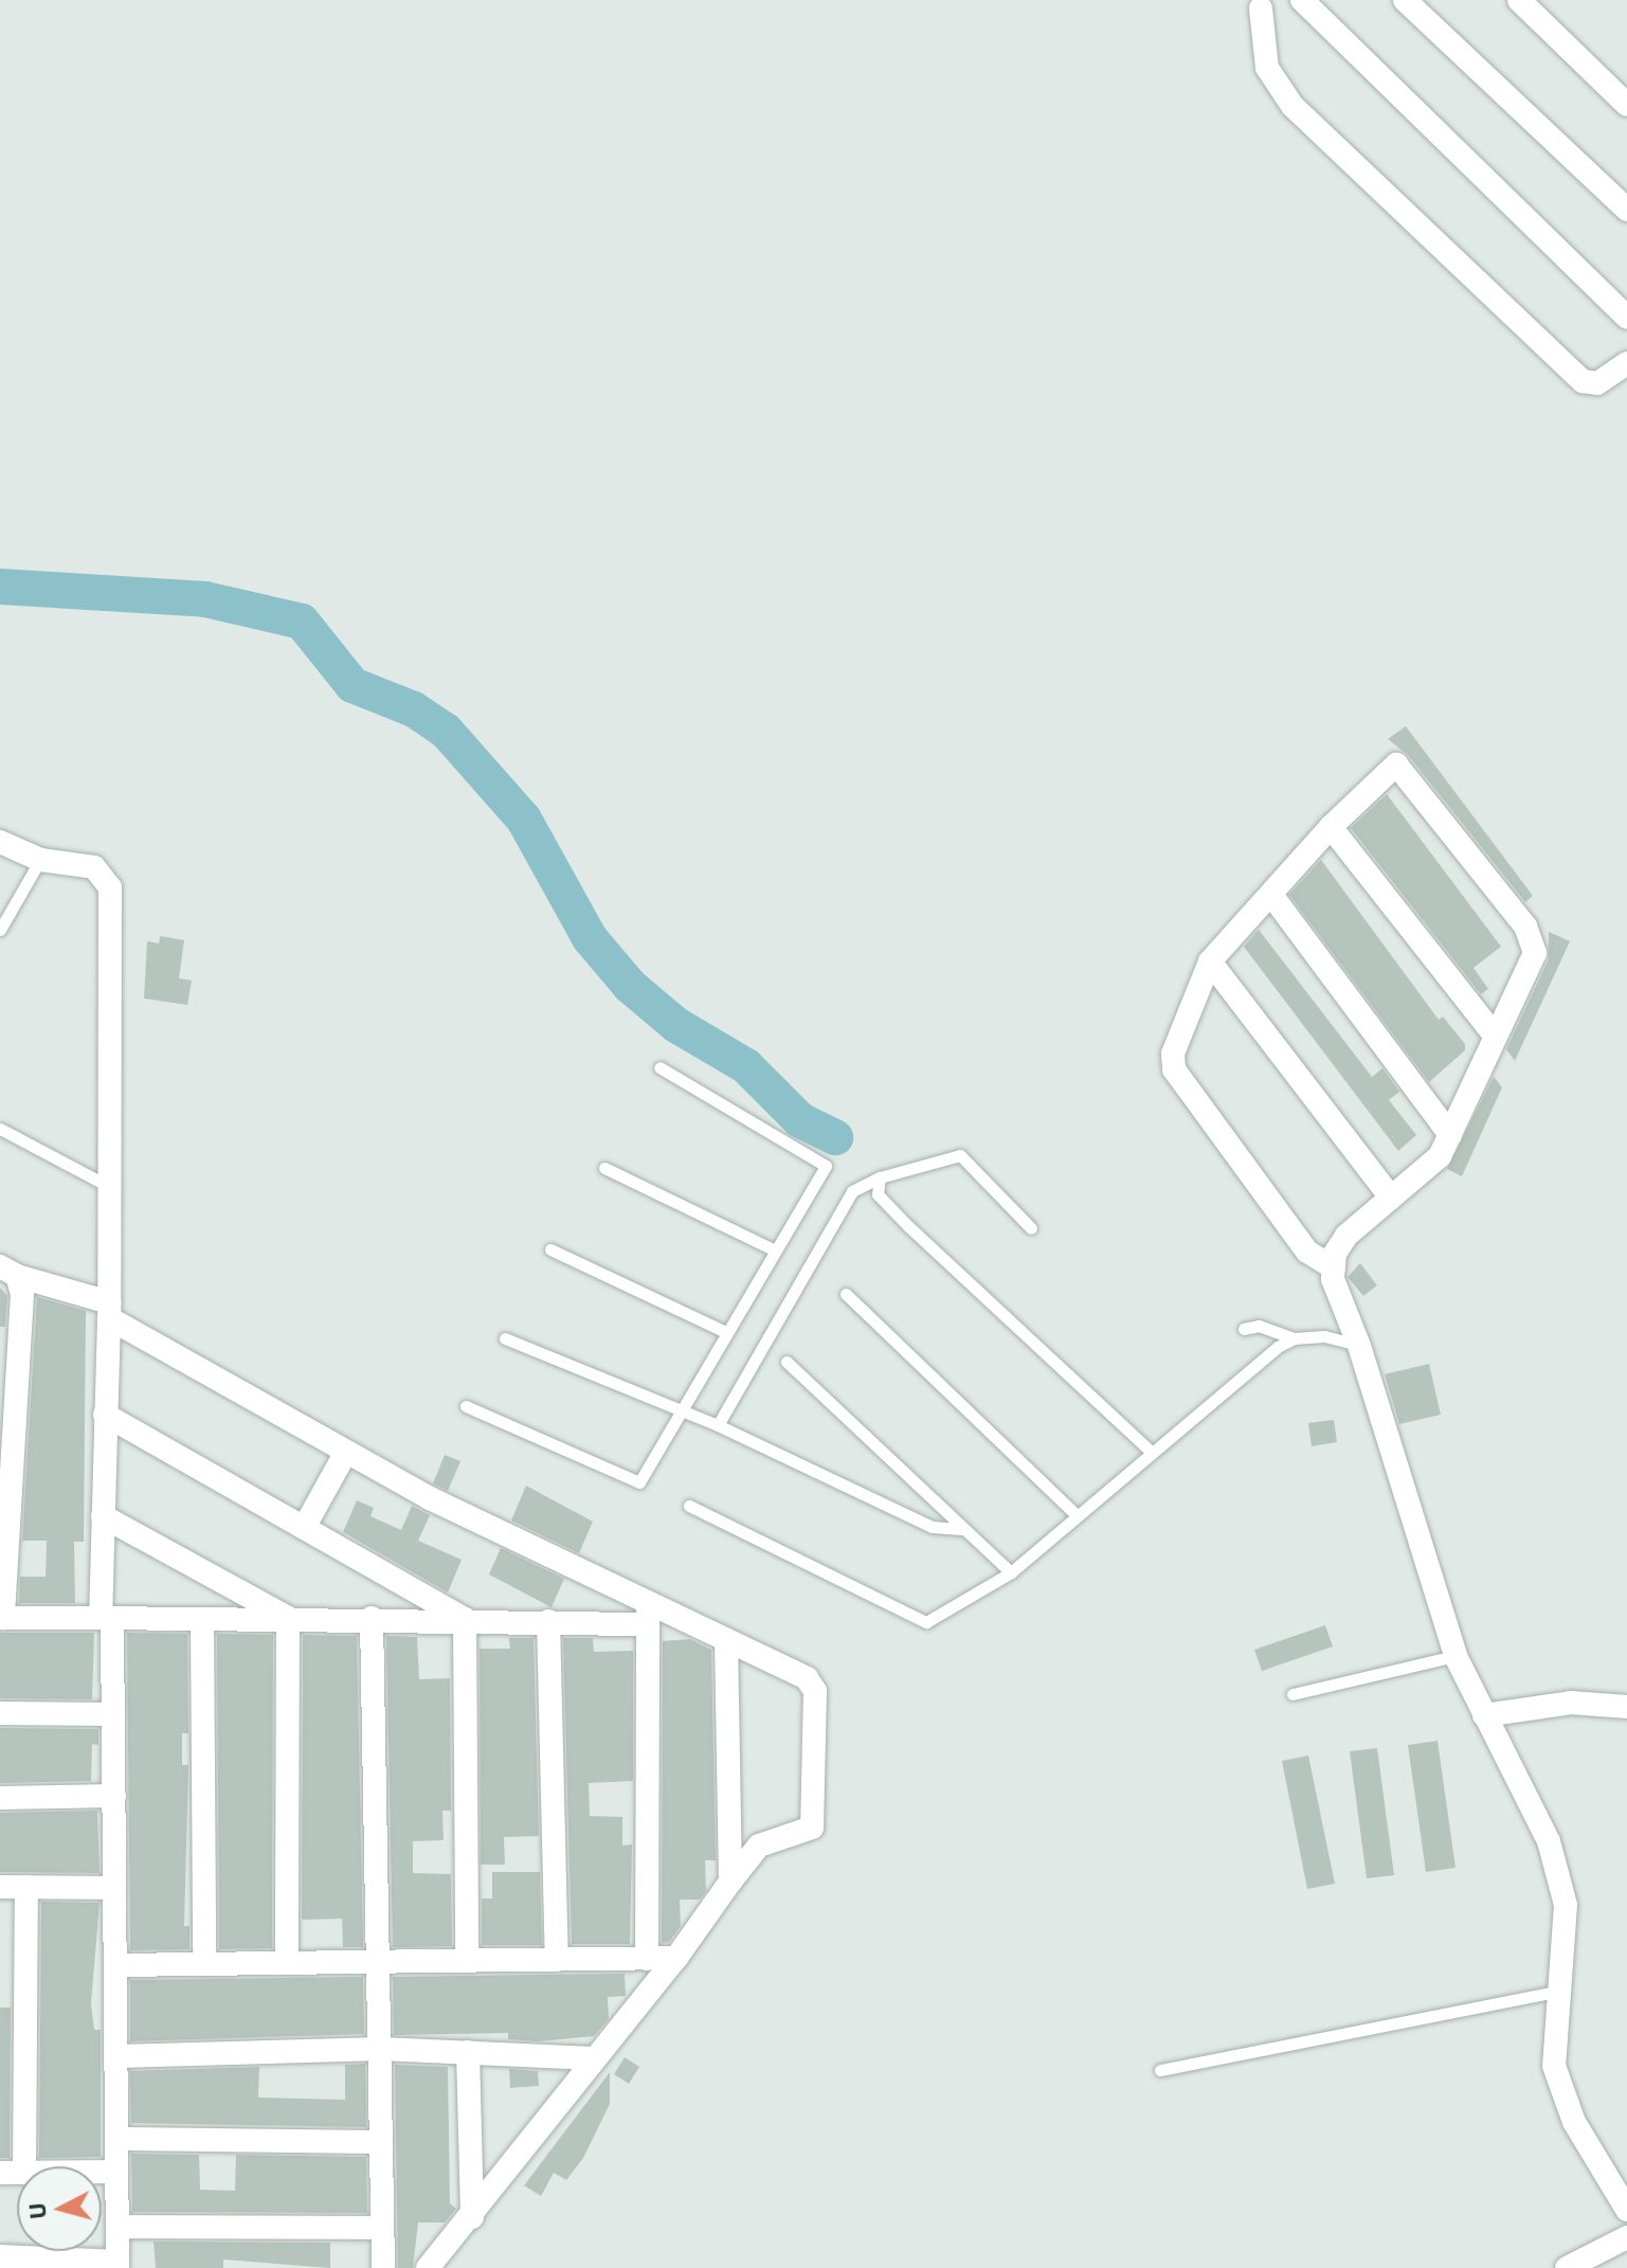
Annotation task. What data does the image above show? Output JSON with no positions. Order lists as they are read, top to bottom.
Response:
{
  "north": "left"
}
